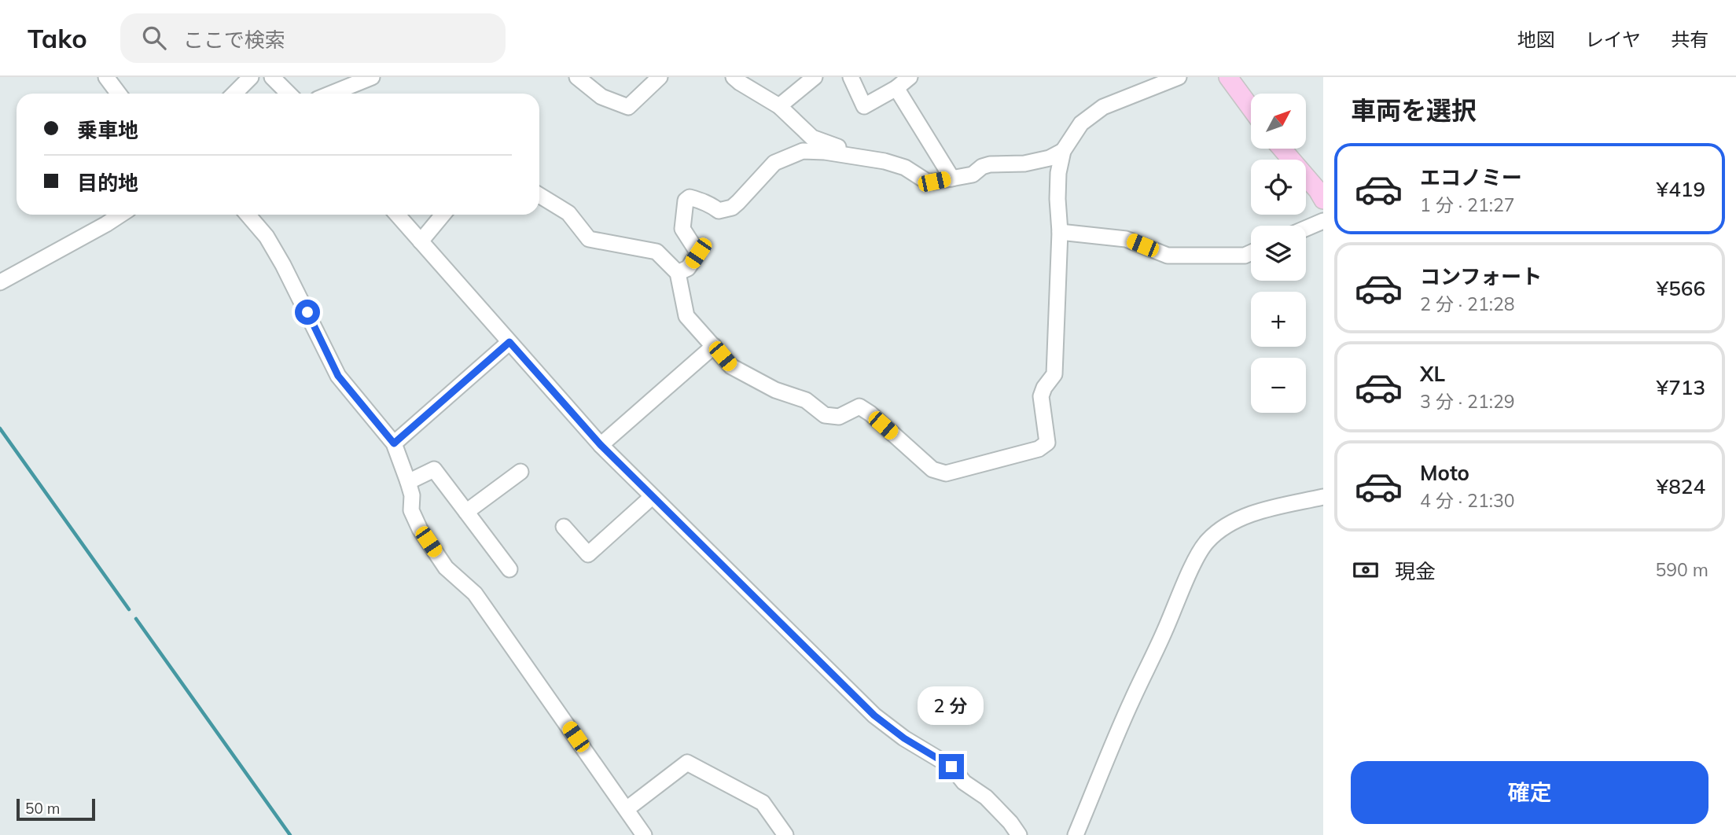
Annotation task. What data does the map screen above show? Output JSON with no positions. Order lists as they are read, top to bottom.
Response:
{
  "scale_bar": "50 m",
  "north": "top right",
  "page": {
    "header": "Tako",
    "search": "ここで検索",
    "nav": ["地図", "レイヤ", "共有"],
    "heading": "車両を選択",
    "map_buttons": ["+", "−"],
    "banner": ["乗車地", "目的地"],
    "list": [
      {
        "name": "エコノミー",
        "note": "1 分 · 21:27",
        "value": "¥419"
      },
      {
        "name": "コンフォート",
        "note": "2 分 · 21:28",
        "value": "¥566"
      },
      {
        "name": "XL",
        "note": "3 分 · 21:29",
        "value": "¥713"
      },
      {
        "name": "Moto",
        "note": "4 分 · 21:30",
        "value": "¥824"
      }
    ],
    "pay": ["現金", "590 m"],
    "bubble": "2 分",
    "buttons": "確定",
    "scale": "50 m"
  }
}
